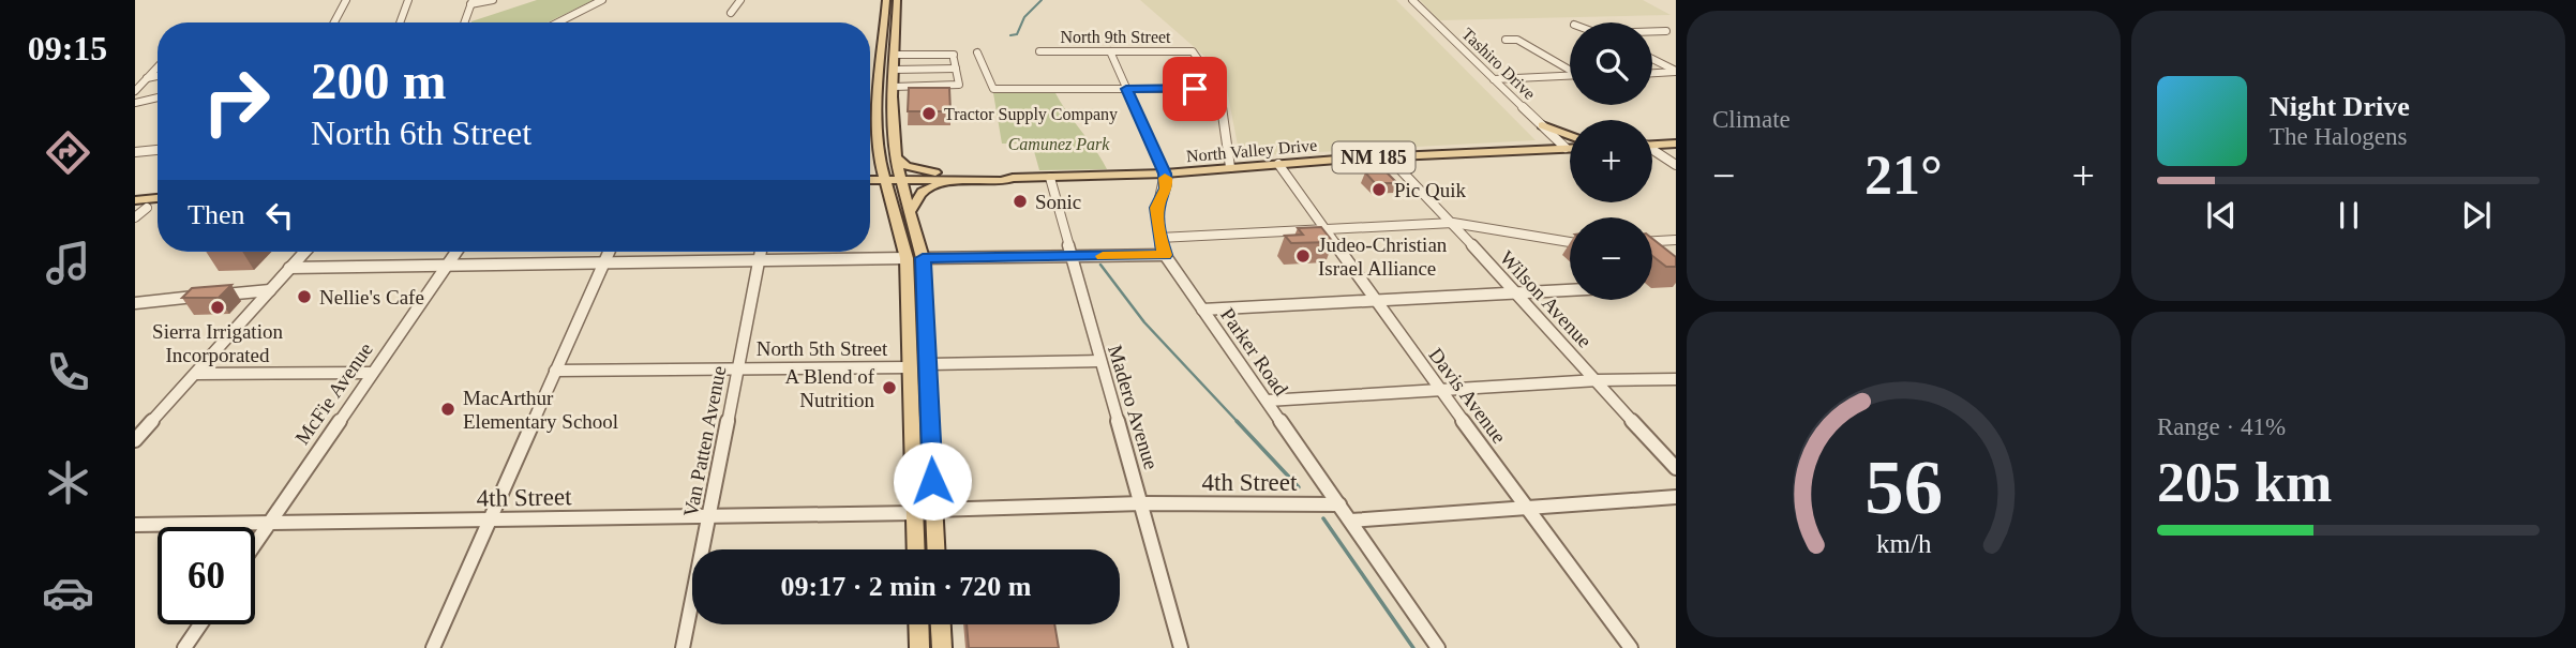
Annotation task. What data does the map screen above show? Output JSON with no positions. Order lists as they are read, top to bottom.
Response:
{
  "streets": {
    "main road": ["North Valley Drive", "NM 185"],
    "street": [
      "North 9th Street",
      "Tashiro Drive",
      "Wilson Avenue",
      "North 5th Street",
      "Parker Road",
      "McFie Avenue",
      "Davis Avenue",
      "Madero Avenue",
      "Van Patten Avenue",
      "4th Street"
    ]
  },
  "crossings": [
    ["Tashiro Drive", "North Valley Drive"],
    ["North Valley Drive", "Wilson Avenue"],
    ["North Valley Drive", "Parker Road"],
    ["North Valley Drive", "Davis Avenue"],
    ["North Valley Drive", "Madero Avenue"],
    ["North 5th Street", "Van Patten Avenue"],
    ["Parker Road", "4th Street"],
    ["McFie Avenue", "4th Street"],
    ["Madero Avenue", "4th Street"],
    ["Van Patten Avenue", "4th Street"]
  ],
  "parks": ["Camunez Park"],
  "places": [
    "Tractor Supply Company",
    "Pic Quik",
    "Sonic",
    "Judeo-Christian Israel Alliance",
    "Nellie's Cafe",
    "Sierra Irrigation Incorporated",
    "A Blend of Nutrition",
    "MacArthur Elementary School"
  ],
  "page": {
    "tabs": "09:15",
    "tile": [
      "Climate",
      ["Range · 41%", "205 km"]
    ],
    "map_buttons": ["+", "−"],
    "turn": ["200 m", "North 6th Street"],
    "song": ["Night Drive", "The Halogens"],
    "heat": ["−", "21°", "+"],
    "then": "Then",
    "limit": "60",
    "trip": "09:17 · 2 min · 720 m",
    "gauge": ["56", "km/h"]
  }
}
